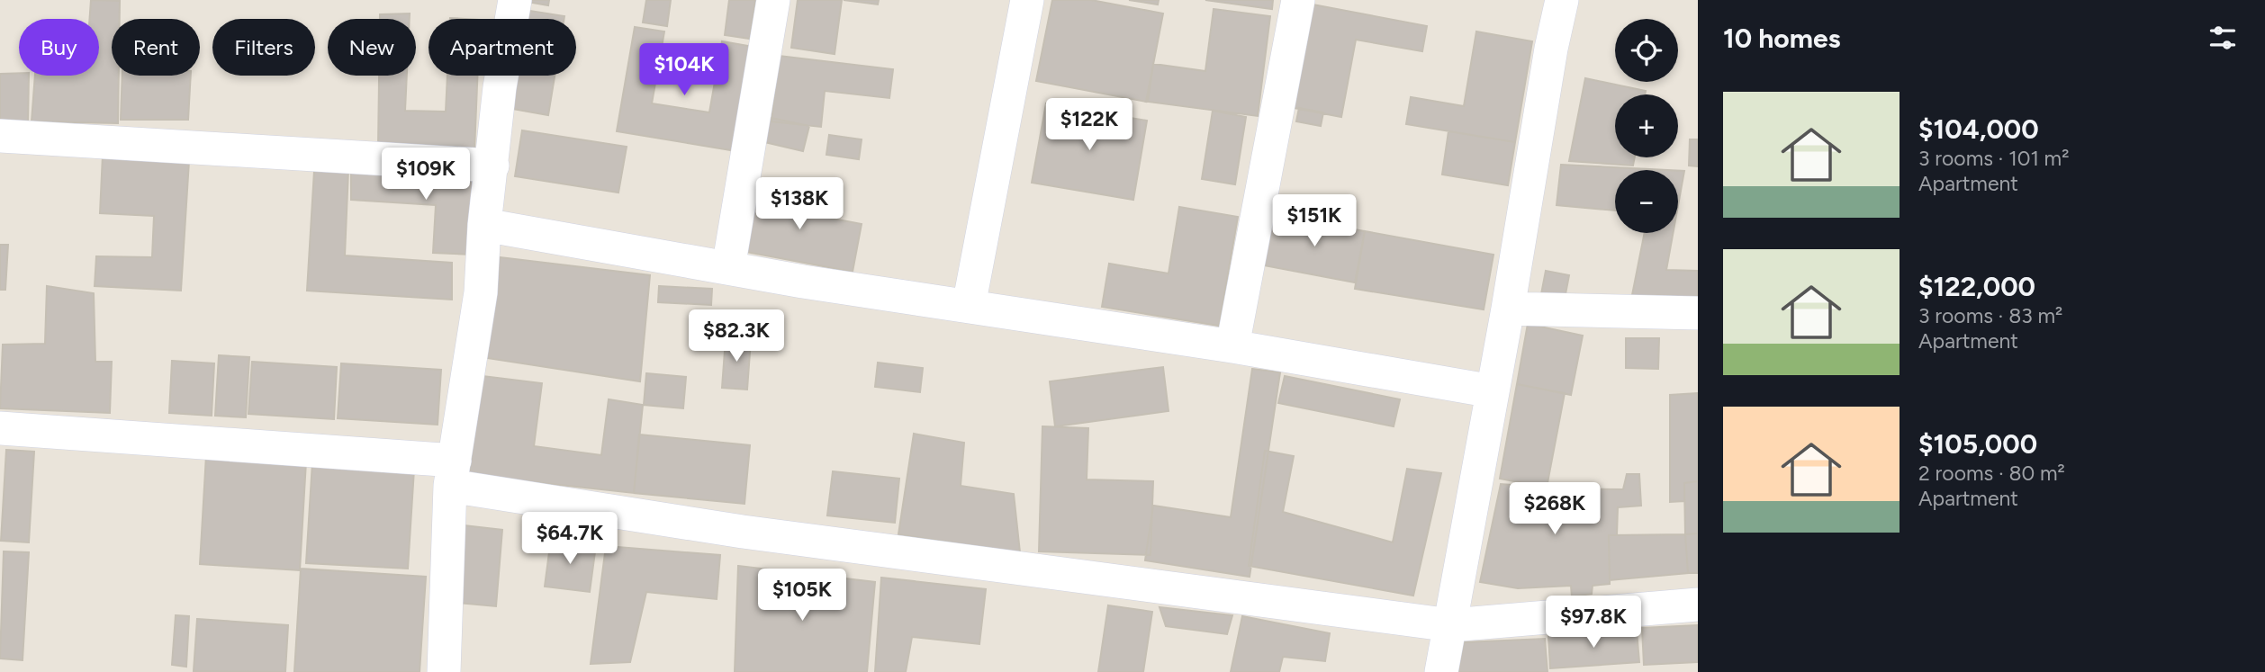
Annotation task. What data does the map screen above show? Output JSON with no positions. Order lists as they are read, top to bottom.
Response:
{
  "page": {
    "heading": "10 homes",
    "map_buttons": ["+", "−"],
    "chip": [
      "Buy",
      "Rent",
      "Filters",
      "New",
      "Apartment"
    ],
    "price": [
      "$104K",
      "$122K",
      "$109K",
      "$138K",
      "$151K",
      "$82.3K",
      "$268K",
      "$64.7K",
      "$105K",
      "$97.8K"
    ],
    "list": [
      {
        "name": "$104,000",
        "note": "3 rooms · 101 m² · Apartment"
      },
      {
        "name": "$122,000",
        "note": "3 rooms · 83 m² · Apartment"
      },
      {
        "name": "$105,000",
        "note": "2 rooms · 80 m² · Apartment"
      }
    ]
  }
}
